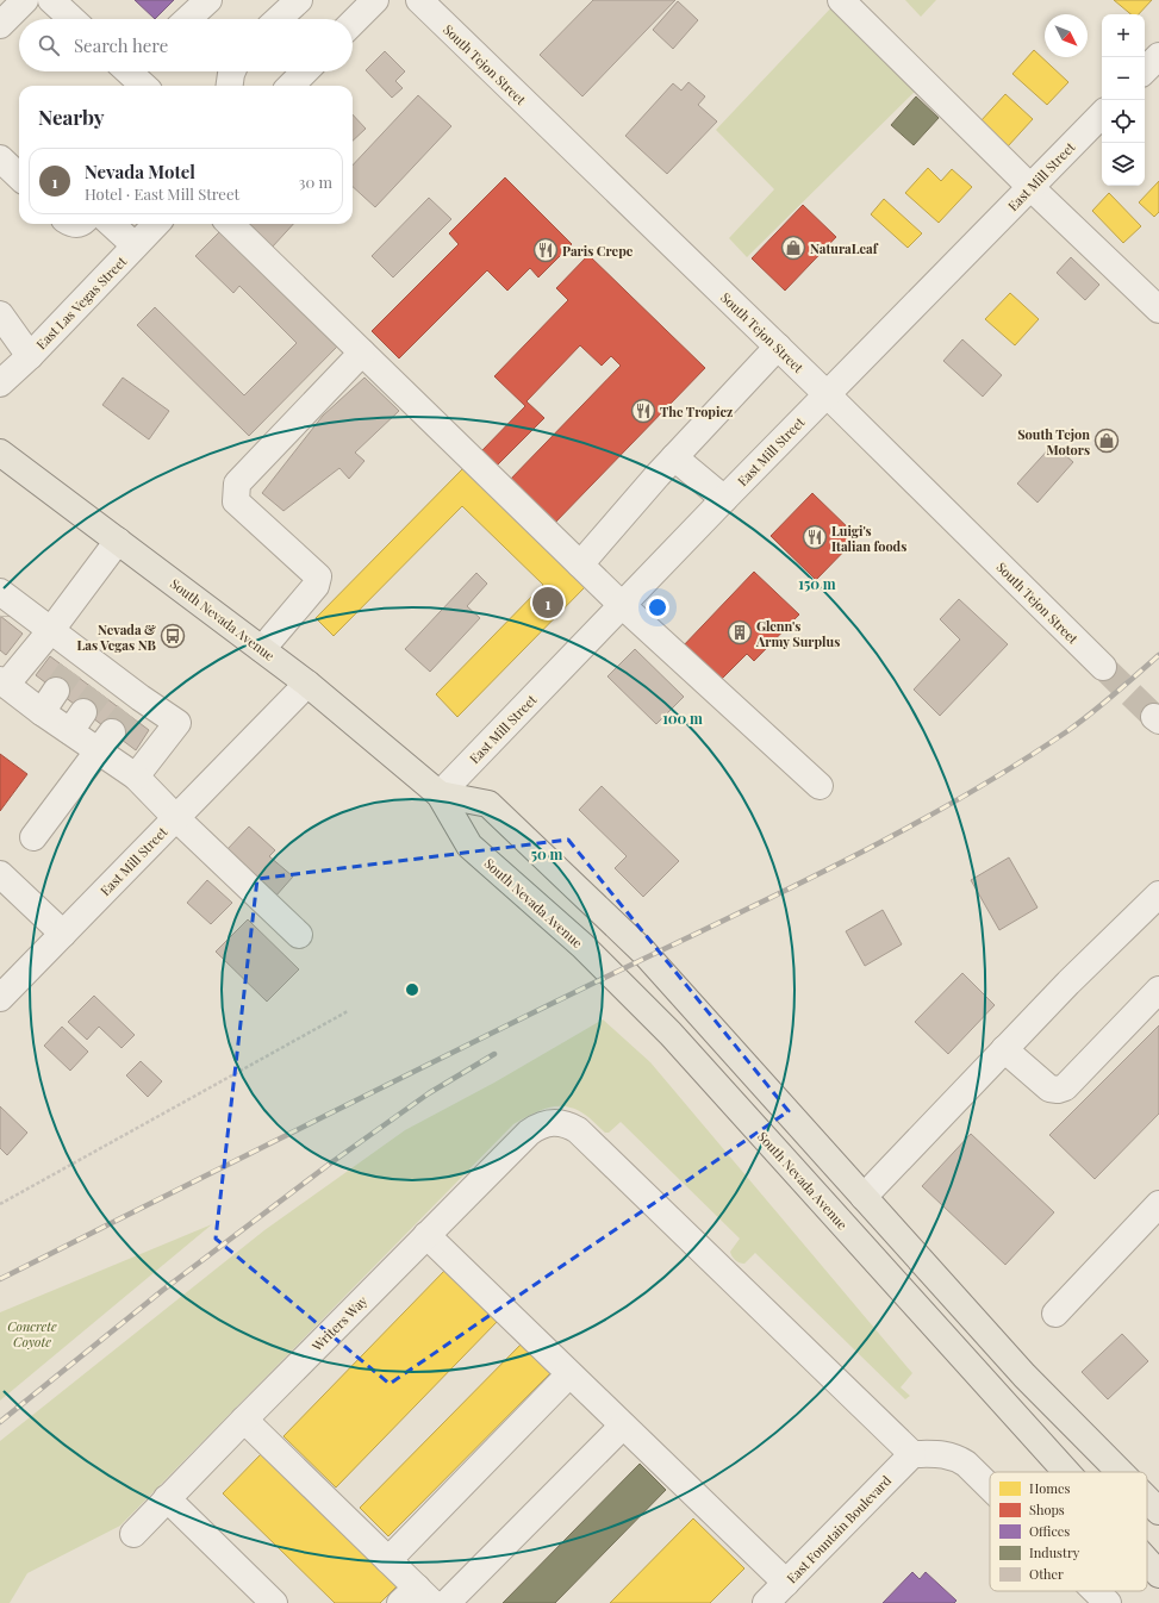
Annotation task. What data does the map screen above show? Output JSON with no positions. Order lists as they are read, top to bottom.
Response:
{
  "streets": {
    "main road": ["South Nevada Avenue"],
    "street": [
      "South Tejon Street",
      "East Mill Street",
      "East Las Vegas Street",
      "Writers Way",
      "East Fountain Boulevard"
    ]
  },
  "crossings": [
    ["South Tejon Street", "East Mill Street"],
    ["East Mill Street", "South Nevada Avenue"],
    ["Writers Way", "East Fountain Boulevard"]
  ],
  "parks": ["Concrete Coyote"],
  "places": {
    "shop": ["NaturaLeaf", "South Tejon Motors"],
    "restaurant": ["Paris Crepe", "The Tropicz", "Luigi's Italian foods"],
    "building": ["Glenn's Army Surplus"],
    "bus stop": ["Nevada & Las Vegas NB"]
  },
  "legend": [
    "Homes",
    "Shops",
    "Offices",
    "Industry",
    "Other"
  ],
  "north": "bottom right",
  "page": {
    "map_buttons": ["+", "−"],
    "search": "Search here",
    "heading": "Nearby",
    "list": [
      {
        "mark": "1",
        "name": "Nevada Motel",
        "note": "Hotel · East Mill Street",
        "value": "30 m"
      }
    ],
    "pins": "1"
  },
  "rings": ["150 m", "100 m", "50 m"]
}
